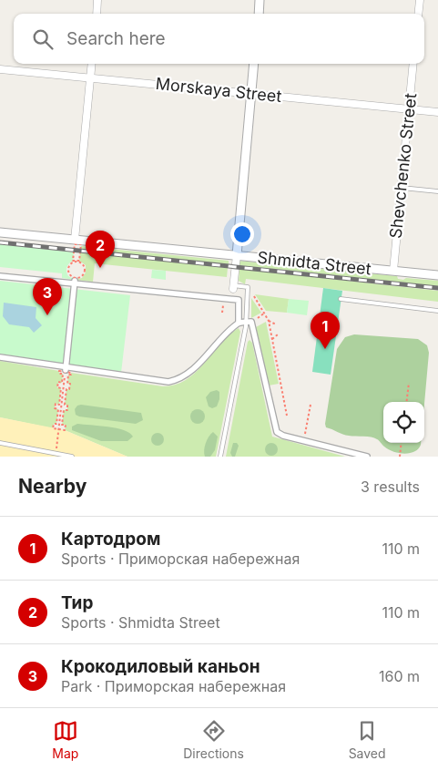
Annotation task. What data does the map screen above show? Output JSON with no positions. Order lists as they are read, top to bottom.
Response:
{
  "streets": {
    "street": ["Morskaya Street", "Shevchenko Street", "Shmidta Street"]
  },
  "crossings": [
    ["Morskaya Street", "Shevchenko Street"],
    ["Shevchenko Street", "Shmidta Street"]
  ],
  "page": {
    "search": "Search here",
    "pins": ["2", "3", "1"],
    "heading": ["Nearby", "3 results"],
    "list": [
      {
        "mark": "1",
        "name": "Картодром",
        "note": "Sports · Приморская набережная",
        "value": "110 m"
      },
      {
        "mark": "2",
        "name": "Тир",
        "note": "Sports · Shmidta Street",
        "value": "110 m"
      },
      {
        "mark": "3",
        "name": "Крокодиловый каньон",
        "note": "Park · Приморская набережная",
        "value": "160 m"
      }
    ],
    "nav": ["Map", "Directions", "Saved"]
  }
}
